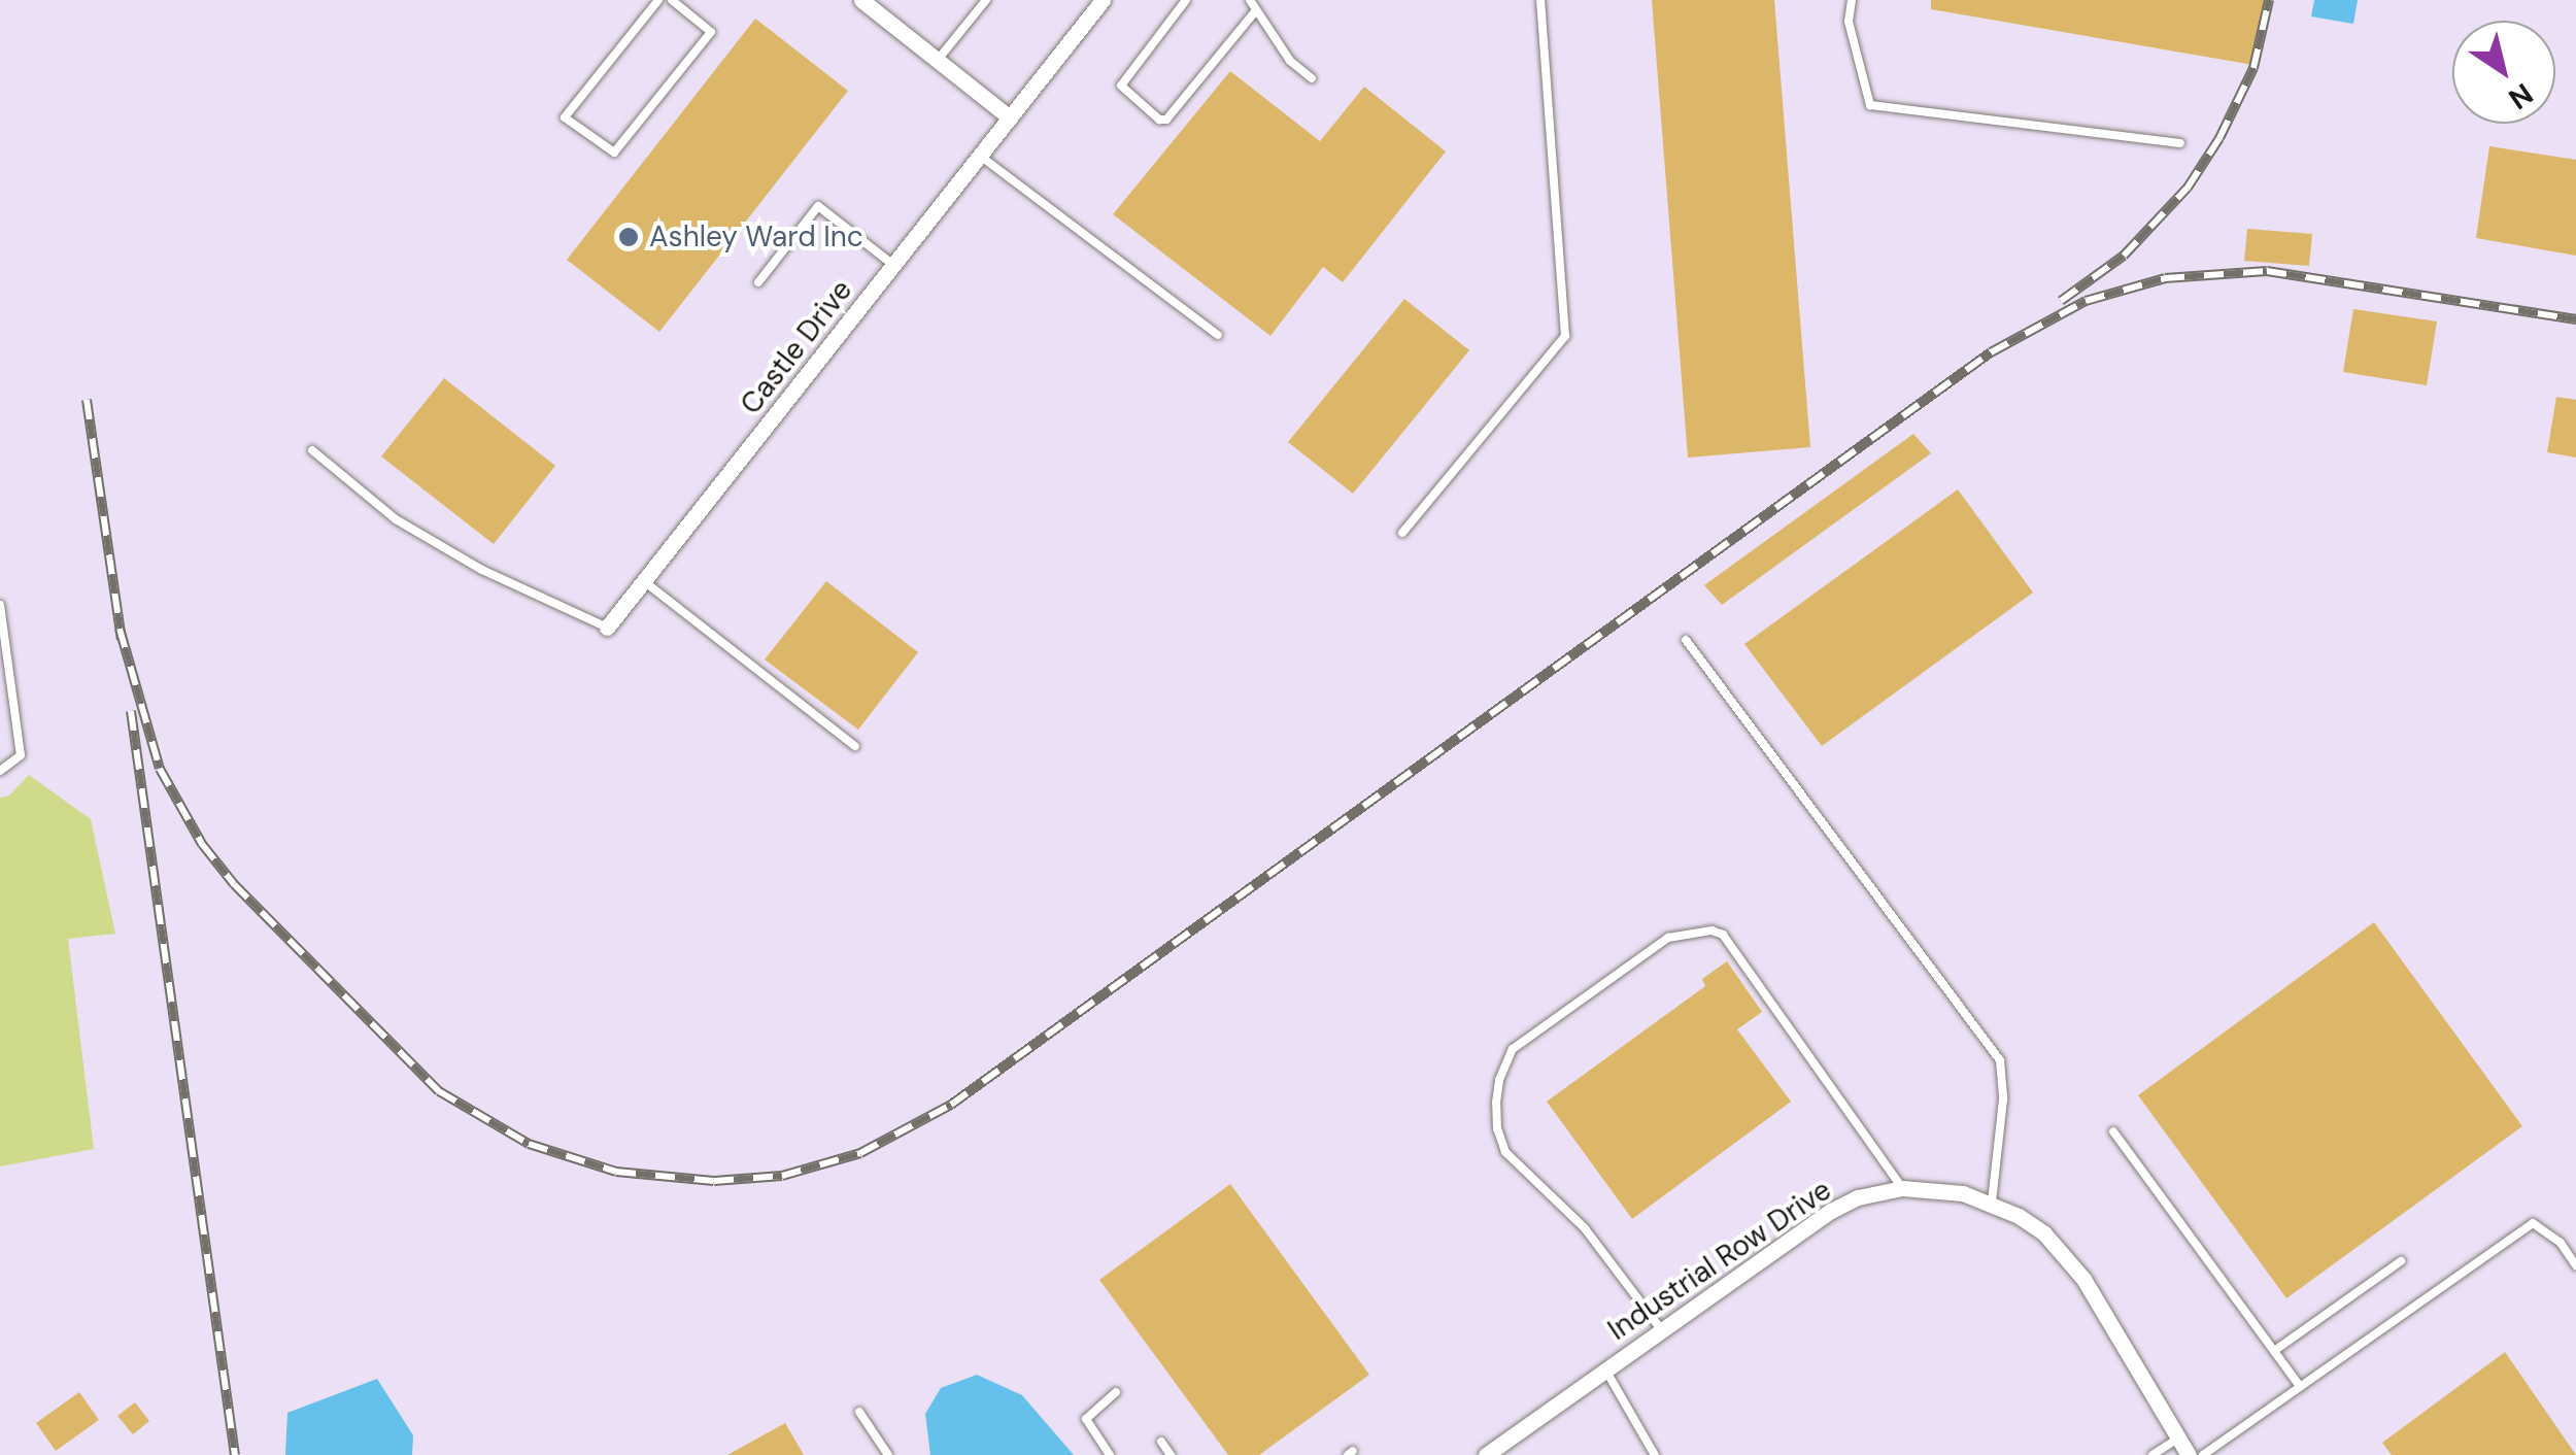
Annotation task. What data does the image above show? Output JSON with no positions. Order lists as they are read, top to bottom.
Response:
{
  "streets": {
    "street": ["Castle Drive", "Industrial Row Drive"]
  },
  "places": ["Ashley Ward Inc"],
  "north": "bottom right"
}
